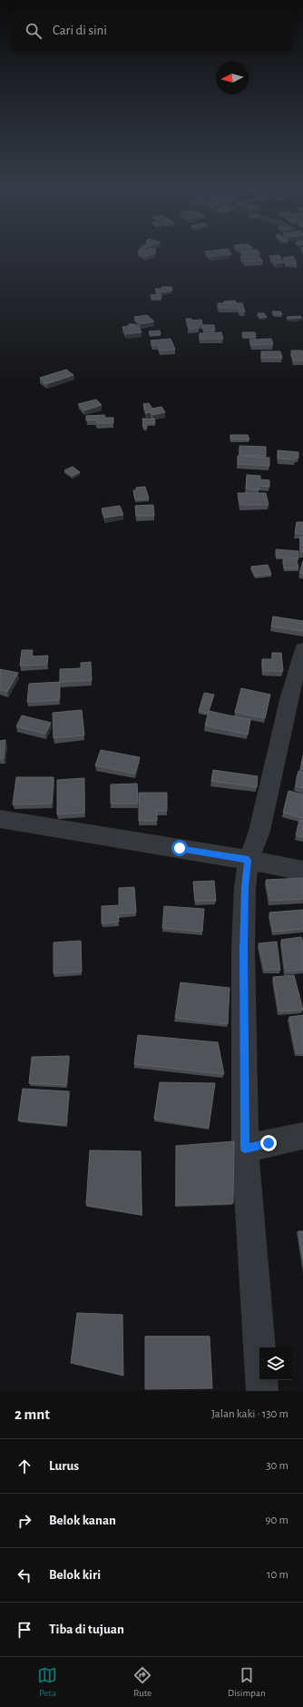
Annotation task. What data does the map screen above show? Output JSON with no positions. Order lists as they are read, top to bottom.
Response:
{
  "north": "left",
  "page": {
    "search": "Cari di sini",
    "heading": ["2 mnt", "Jalan kaki · 130 m"],
    "list": [
      ["Lurus", "30 m"],
      ["Belok kanan", "90 m"],
      ["Belok kiri", "10 m"],
      "Tiba di tujuan"
    ],
    "nav": ["Peta", "Rute", "Disimpan"]
  }
}
